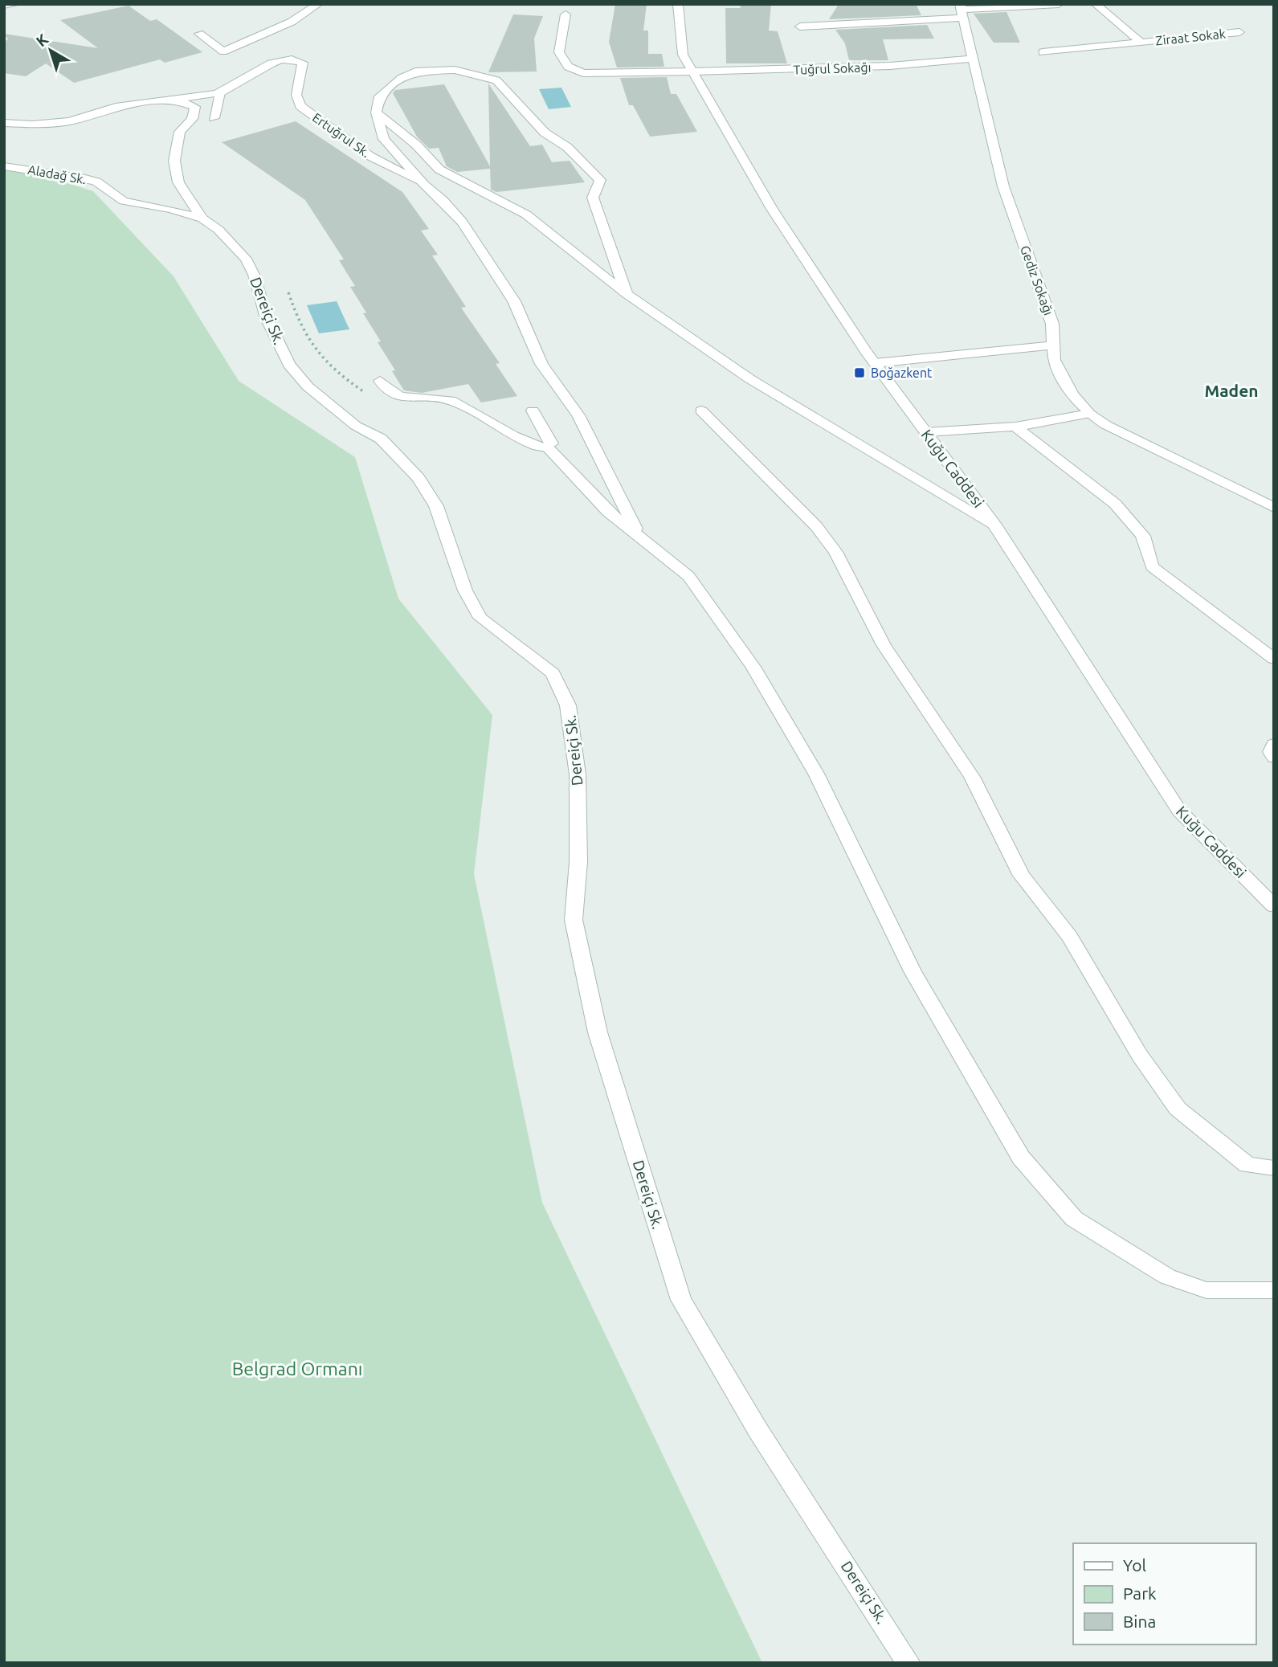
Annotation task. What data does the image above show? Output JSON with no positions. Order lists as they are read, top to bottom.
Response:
{
  "streets": {
    "street": [
      "Ziraat Sokak",
      "Tuğrul Sokağı",
      "Ertuğrul Sk.",
      "Aladağ Sk.",
      "Gediz Sokağı",
      "Dereiçi Sk.",
      "Kuğu Caddesi"
    ]
  },
  "crossings": [
    ["Tuğrul Sokağı", "Gediz Sokağı"],
    ["Tuğrul Sokağı", "Kuğu Caddesi"],
    ["Ertuğrul Sk.", "Dereiçi Sk."],
    ["Aladağ Sk.", "Dereiçi Sk."]
  ],
  "districts": ["Maden"],
  "parks": ["Belgrad Ormanı"],
  "places": {
    "transit": ["Boğazkent"]
  },
  "legend": ["Yol", "Park", "Bina"],
  "north": "top left"
}
